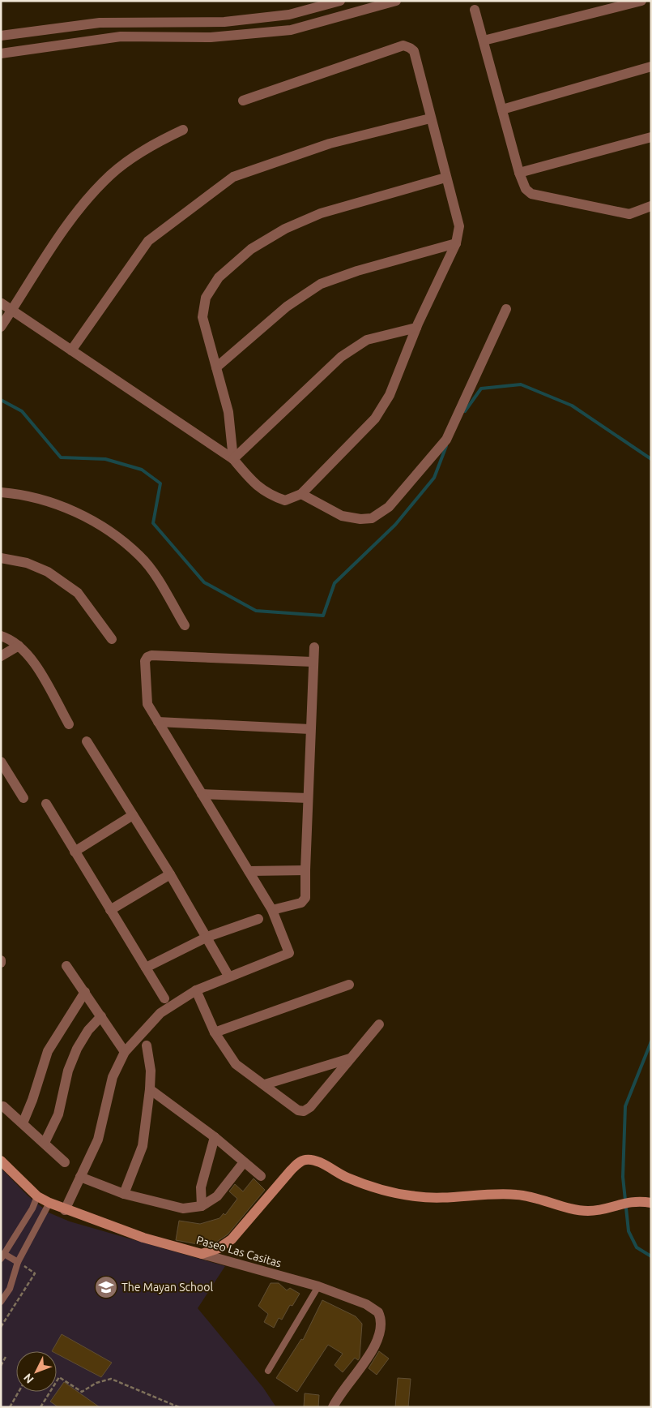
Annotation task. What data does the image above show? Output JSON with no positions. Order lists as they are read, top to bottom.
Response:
{
  "streets": {
    "street": ["Paseo Las Casitas"]
  },
  "places": {
    "school or university": ["The Mayan School"]
  },
  "north": "bottom left"
}
